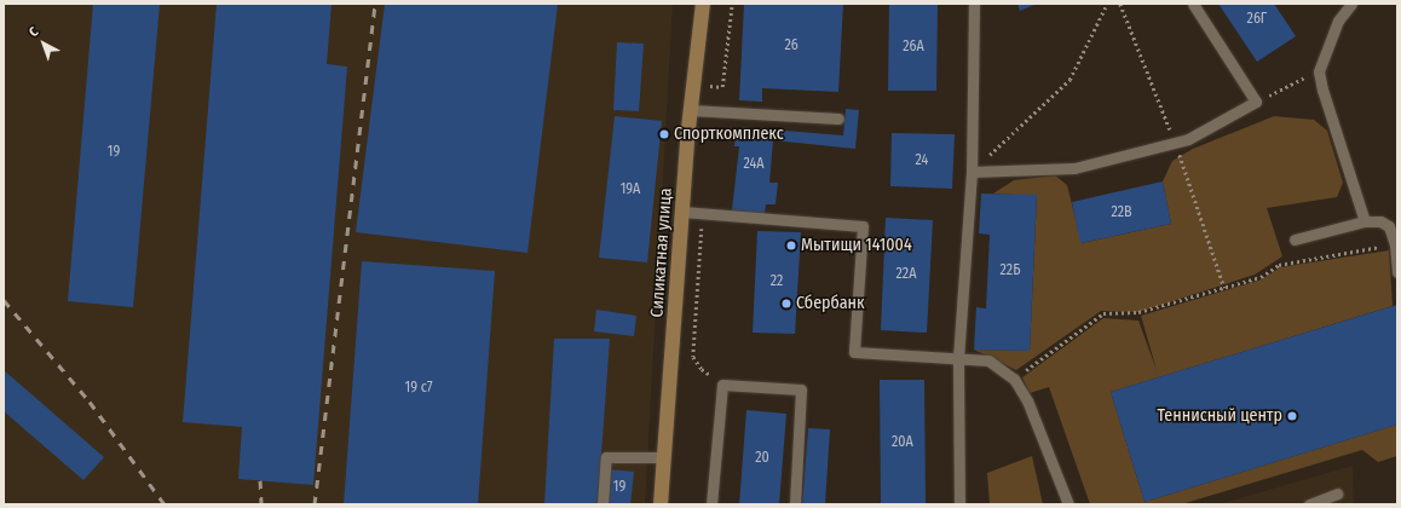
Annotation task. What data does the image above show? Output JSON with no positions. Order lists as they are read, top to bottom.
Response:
{
  "streets": {
    "street": ["Силикатная улица"]
  },
  "places": [
    "Спорткомплекс",
    "Мытищи 141004",
    "Сбербанк",
    "Теннисный центр"
  ],
  "house_numbers": [
    "26Г",
    "26",
    "26А",
    "19",
    "24",
    "24А",
    "19А",
    "22В",
    "22Б",
    "22А",
    "22",
    "19 с7",
    "20А",
    "20",
    "19"
  ],
  "north": "top left"
}
